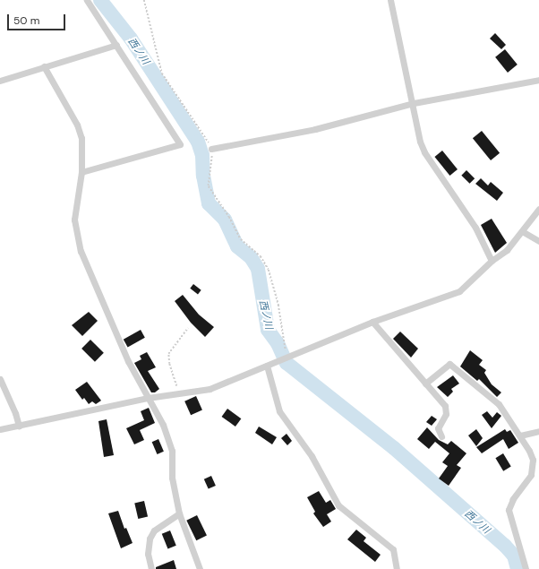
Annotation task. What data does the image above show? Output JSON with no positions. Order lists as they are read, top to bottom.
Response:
{
  "water": ["西ノ川"],
  "scale_bar": "50 m"
}
